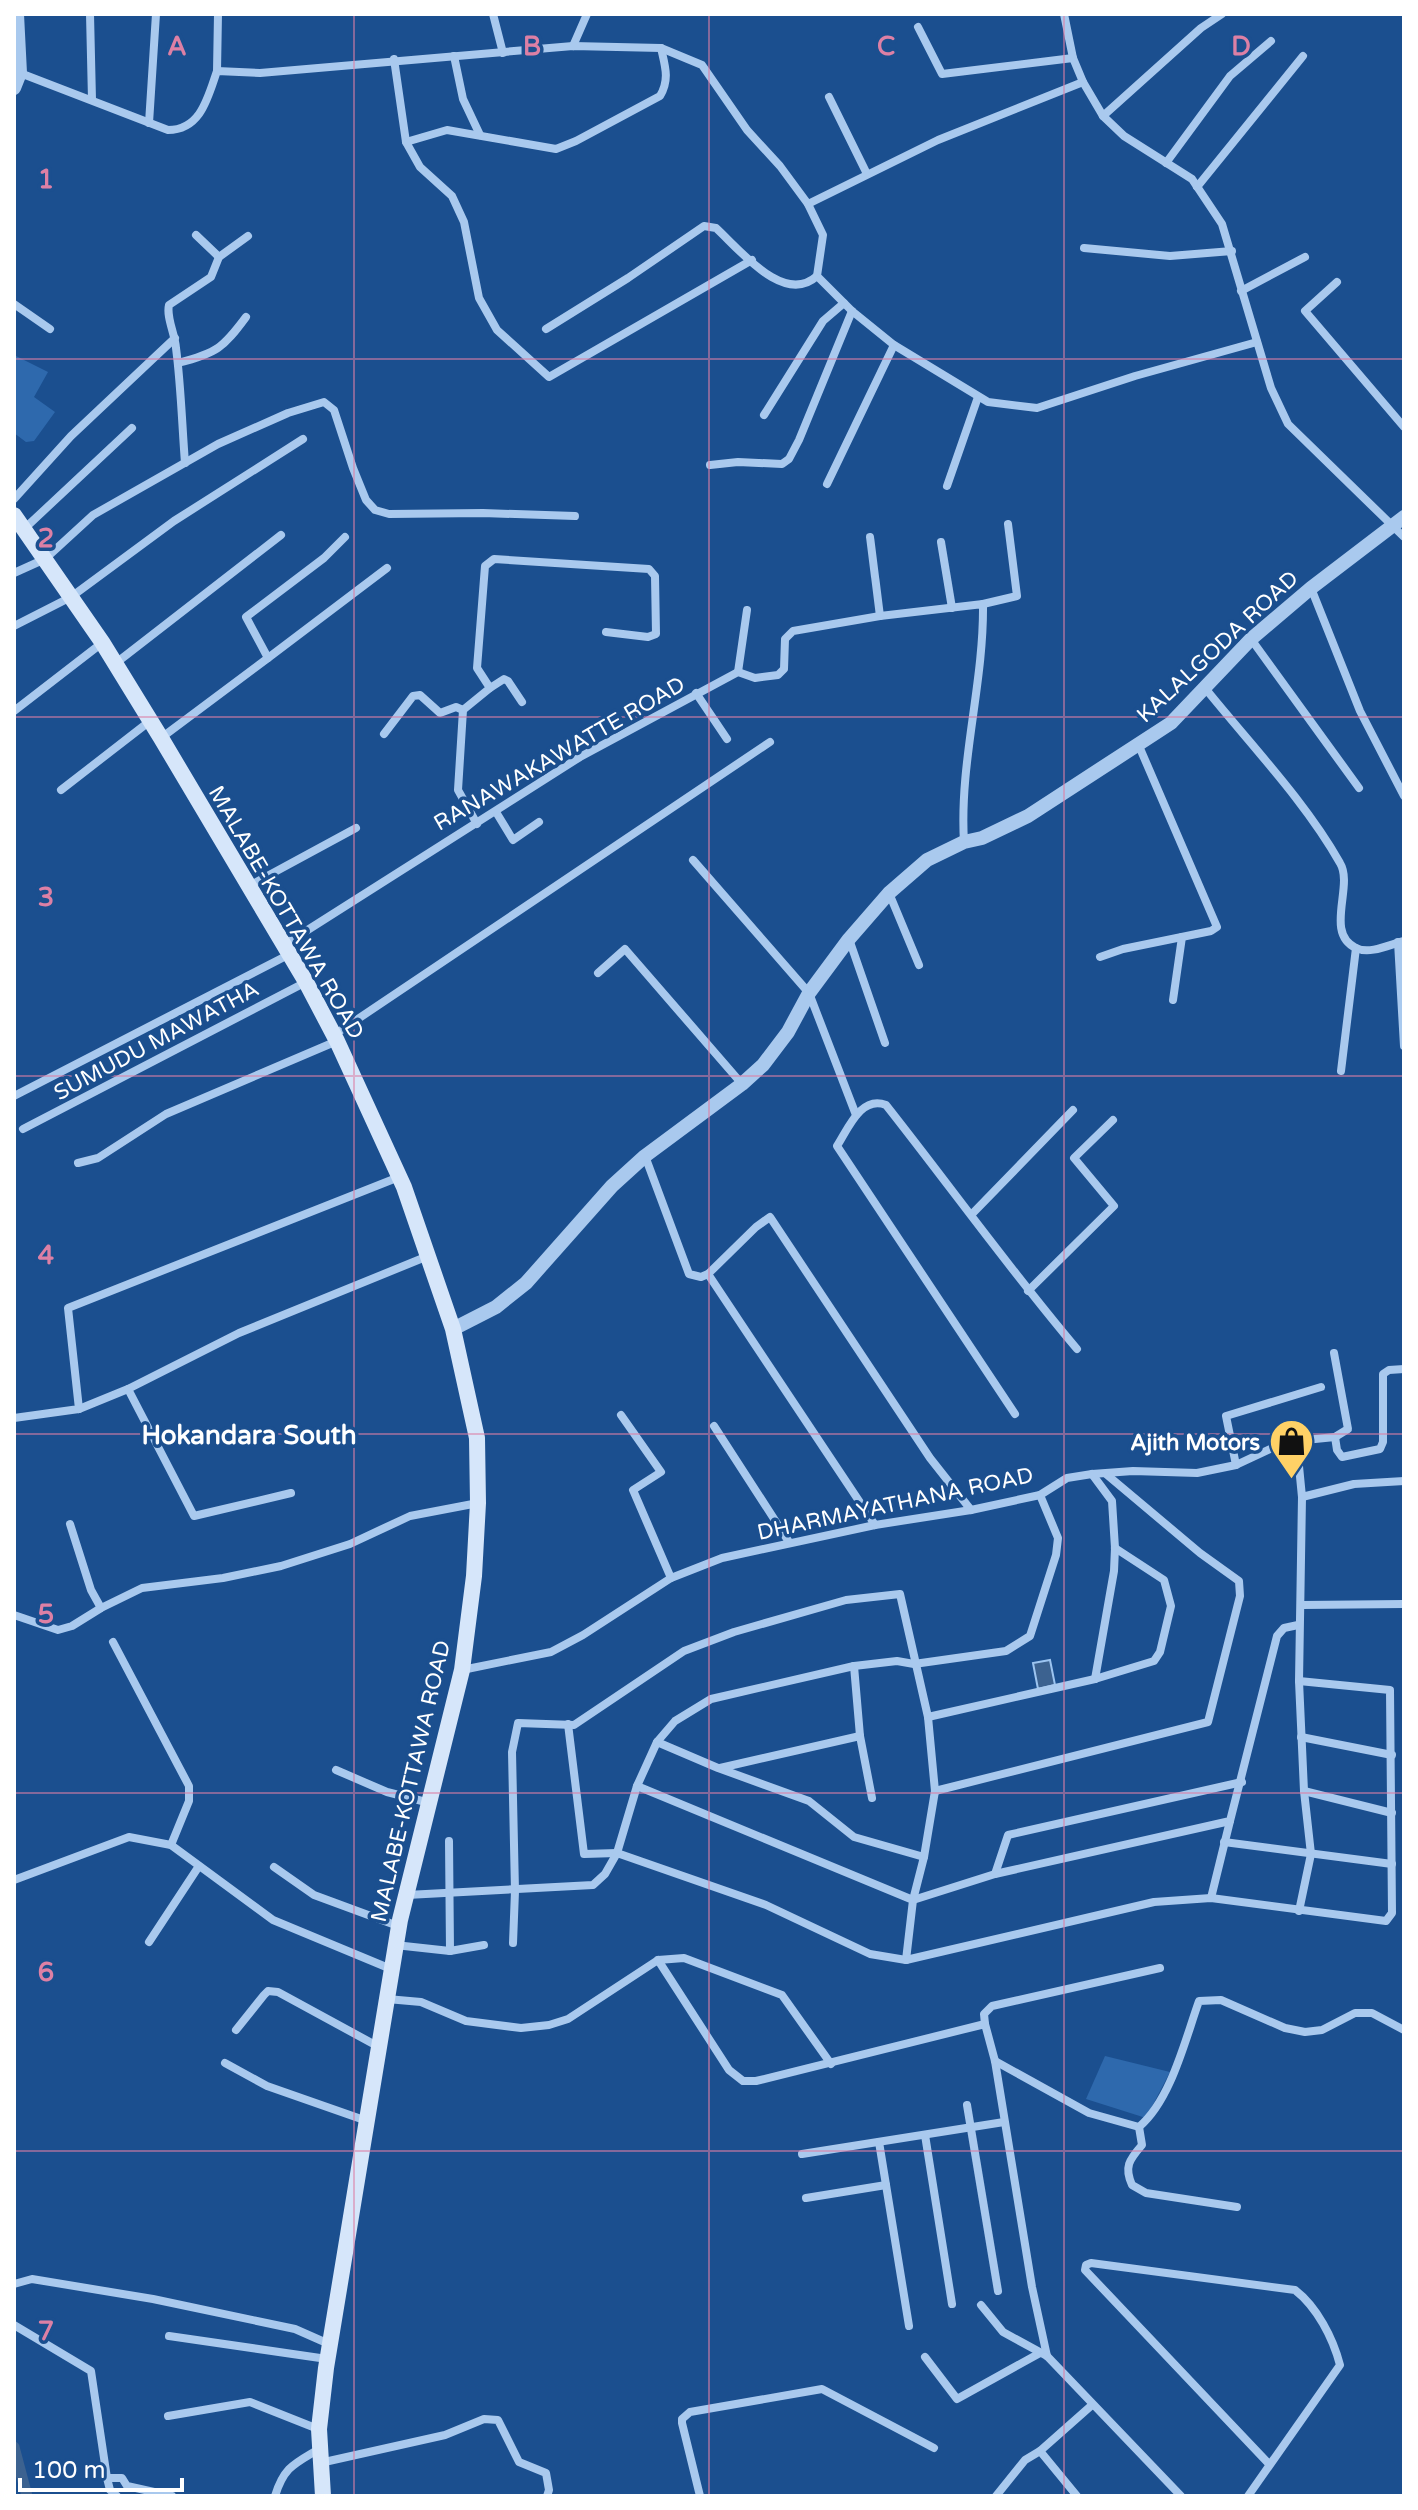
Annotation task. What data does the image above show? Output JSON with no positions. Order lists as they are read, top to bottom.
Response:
{
  "streets": {
    "main road": ["MALABE-KOTTAWA ROAD"],
    "street": [
      "KALALGODA ROAD",
      "RANAWAKAWATTE ROAD",
      "SUMUDU MAWATHA",
      "DHARMAYATHANA ROAD"
    ]
  },
  "crossings": [
    ["KALALGODA ROAD", "MALABE-KOTTAWA ROAD"],
    ["RANAWAKAWATTE ROAD", "MALABE-KOTTAWA ROAD"],
    ["MALABE-KOTTAWA ROAD", "SUMUDU MAWATHA"],
    ["MALABE-KOTTAWA ROAD", "DHARMAYATHANA ROAD"]
  ],
  "districts": ["Hokandara South"],
  "places": {
    "shop": ["Ajith Motors"]
  },
  "scale_bar": "100 m",
  "grid": {
    "columns": [
      "A",
      "B",
      "C",
      "D"
    ],
    "rows": [
      "1",
      "2",
      "3",
      "4",
      "5",
      "6",
      "7"
    ]
  }
}
